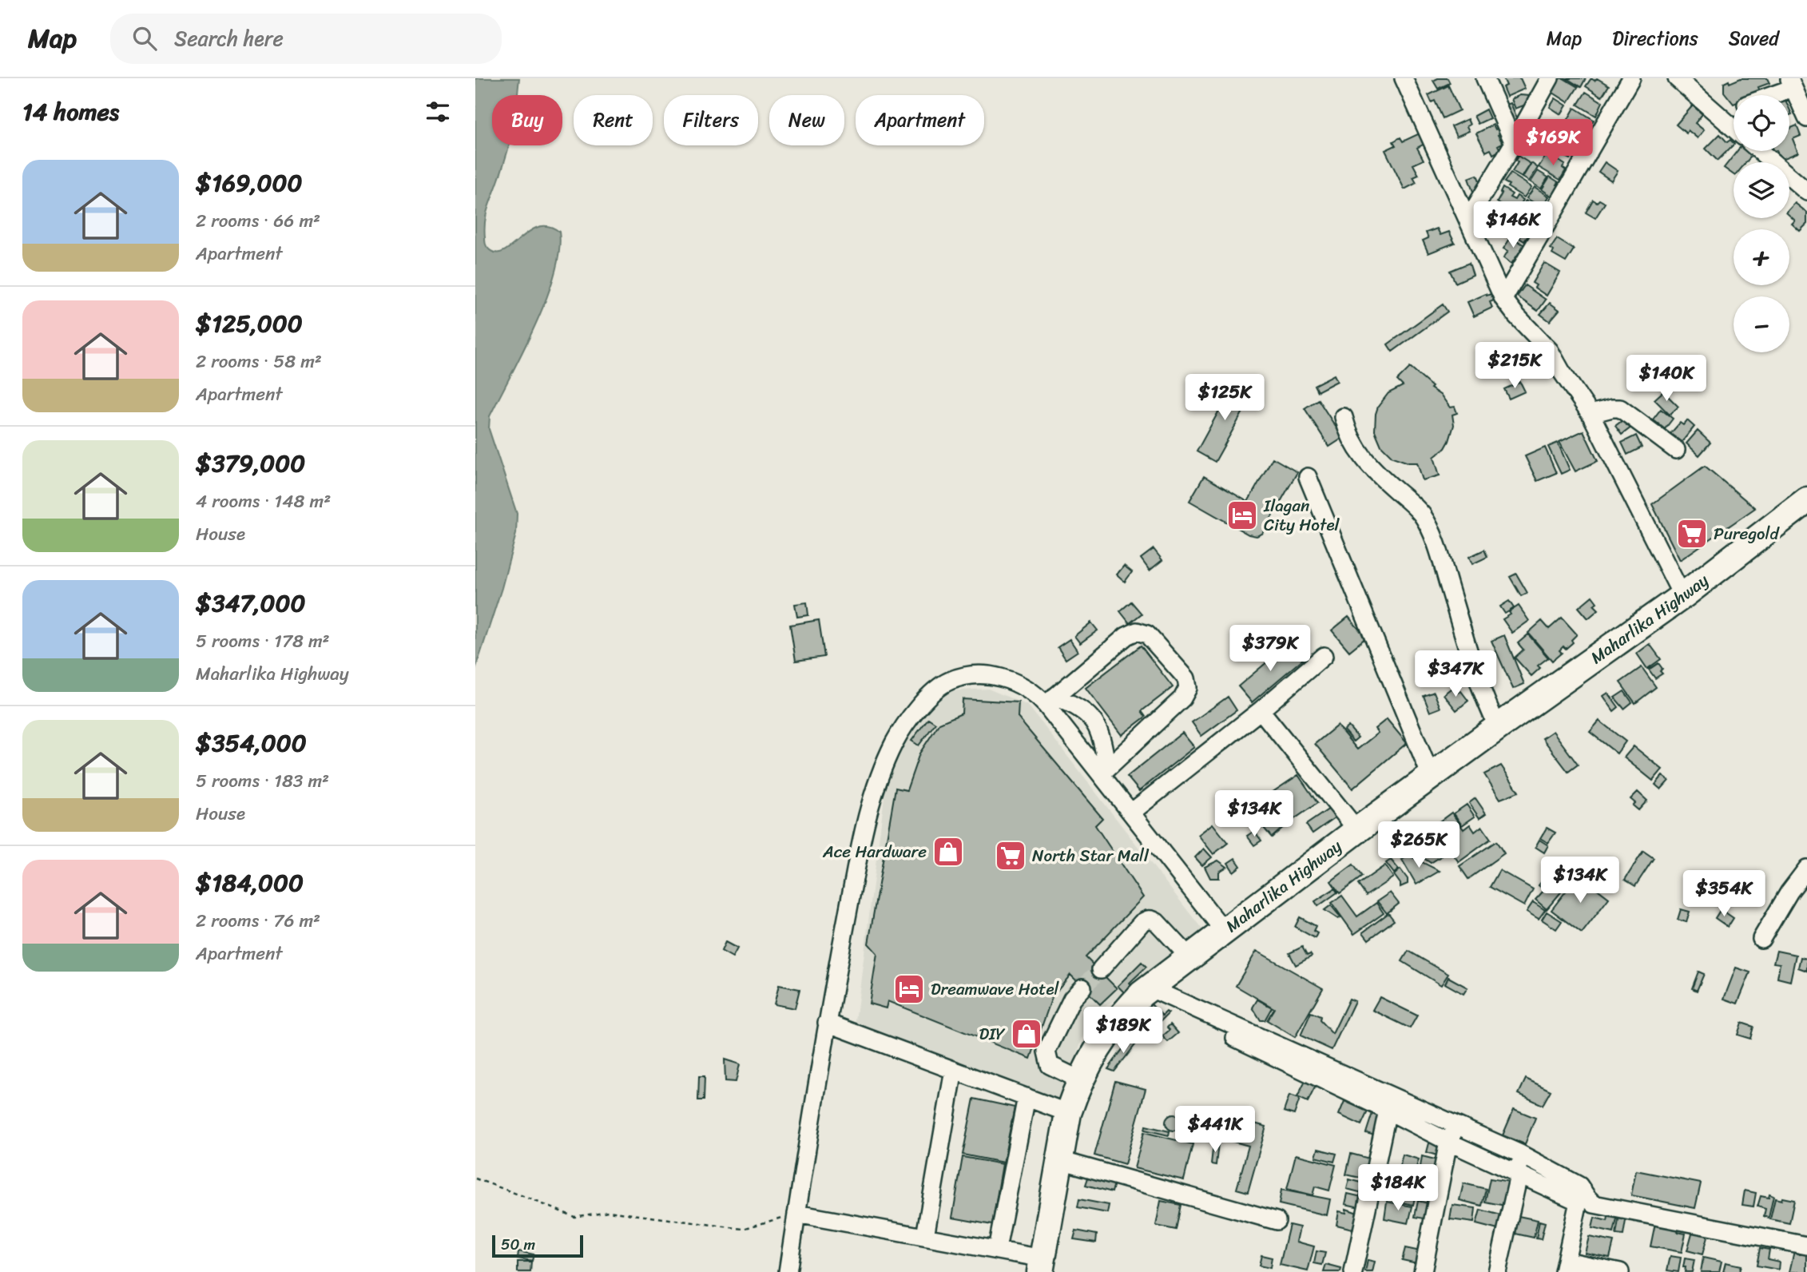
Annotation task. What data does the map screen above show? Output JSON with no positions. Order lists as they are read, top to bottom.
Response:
{
  "streets": {
    "highway": ["Maharlika Highway"]
  },
  "places": {
    "hotel": ["Ilagan City Hotel", "Dreamwave Hotel"],
    "supermarket": ["Puregold", "North Star Mall"],
    "shop": ["Ace Hardware", "DIY"]
  },
  "scale_bar": "50 m",
  "page": {
    "header": "Map",
    "search": "Search here",
    "nav": ["Map", "Directions", "Saved"],
    "heading": "14 homes",
    "map_buttons": ["+", "−"],
    "chip": [
      "Buy",
      "Rent",
      "Filters",
      "New",
      "Apartment"
    ],
    "price": [
      "$169K",
      "$146K",
      "$215K",
      "$140K",
      "$125K",
      "$379K",
      "$347K",
      "$134K",
      "$265K",
      "$134K",
      "$354K",
      "$189K",
      "$441K",
      "$184K"
    ],
    "list": [
      {
        "name": "$169,000",
        "note": "2 rooms · 66 m² · Apartment"
      },
      {
        "name": "$125,000",
        "note": "2 rooms · 58 m² · Apartment"
      },
      {
        "name": "$379,000",
        "note": "4 rooms · 148 m² · House"
      },
      {
        "name": "$347,000",
        "note": "5 rooms · 178 m² · Maharlika Highway"
      },
      {
        "name": "$354,000",
        "note": "5 rooms · 183 m² · House"
      },
      {
        "name": "$184,000",
        "note": "2 rooms · 76 m² · Apartment"
      }
    ],
    "scale": "50 m"
  }
}
